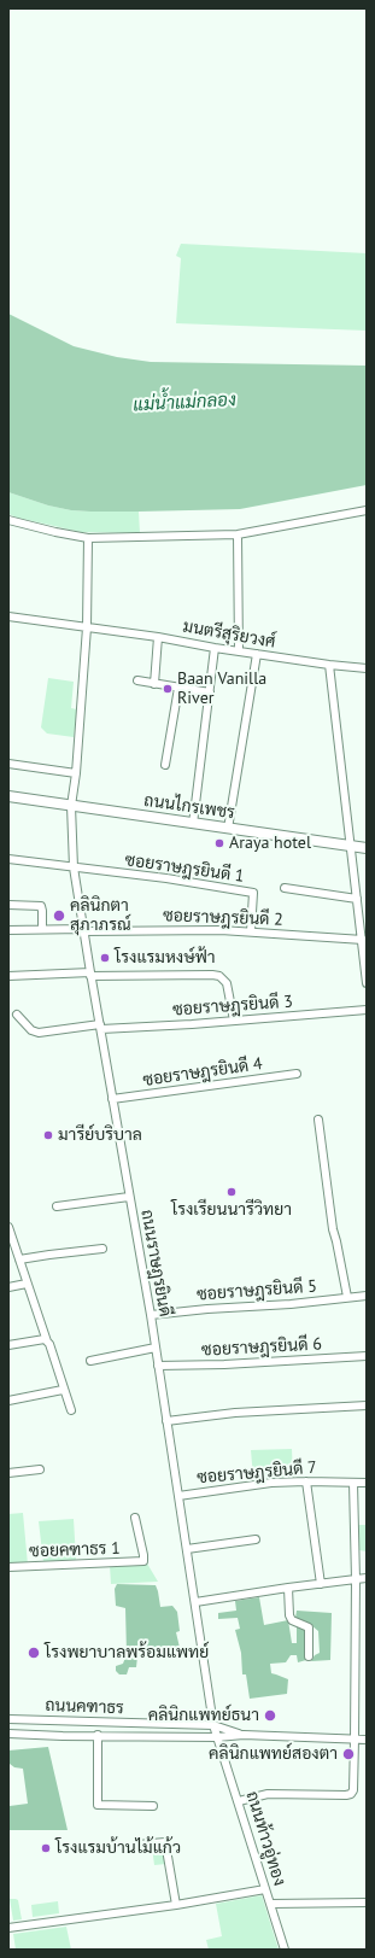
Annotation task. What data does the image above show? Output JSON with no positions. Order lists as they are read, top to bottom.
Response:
{
  "streets": {
    "main road": ["ถนนไกรเพชร"],
    "street": [
      "มนตรีสุริยวงศ์",
      "ซอยราษฎรยินดี 1",
      "ซอยราษฎรยินดี 2",
      "ซอยราษฎรยินดี 3",
      "ซอยราษฎรยินดี 4",
      "ถนนราษฎรยินดี",
      "ซอยราษฎรยินดี 5",
      "ซอยราษฎรยินดี 6",
      "ซอยราษฎรยินดี 7",
      "ซอยคฑาธร 1",
      "ถนนคฑาธร",
      "ถนนท้าวอู่ทอง"
    ]
  },
  "crossings": [
    ["มนตรีสุริยวงศ์", "ถนนราษฎรยินดี"],
    ["ถนนไกรเพชร", "ถนนราษฎรยินดี"],
    ["ซอยราษฎรยินดี 1", "ซอยราษฎรยินดี 2"],
    ["ซอยราษฎรยินดี 1", "ถนนราษฎรยินดี"],
    ["ซอยราษฎรยินดี 2", "ถนนราษฎรยินดี"],
    ["ซอยราษฎรยินดี 3", "ถนนราษฎรยินดี"],
    ["ซอยราษฎรยินดี 4", "ถนนราษฎรยินดี"],
    ["ถนนราษฎรยินดี", "ซอยราษฎรยินดี 5"],
    ["ถนนราษฎรยินดี", "ซอยราษฎรยินดี 6"],
    ["ถนนราษฎรยินดี", "ซอยราษฎรยินดี 7"],
    ["ถนนราษฎรยินดี", "ถนนคฑาธร"],
    ["ถนนราษฎรยินดี", "ถนนท้าวอู่ทอง"],
    ["ถนนคฑาธร", "ถนนท้าวอู่ทอง"]
  ],
  "water": ["แม่น้ำแม่กลอง"],
  "places": [
    "Baan Vanilla River",
    "Araya hotel",
    "คลินิกตา สุภาภรณ์",
    "โรงแรมหงษ์ฟ้า",
    "มารีย์บริบาล",
    "โรงเรียนนารีวิทยา",
    "โรงพยาบาลพร้อมแพทย์",
    "คลินิกแพทย์ธนา",
    "คลินิกแพทย์สองตา",
    "โรงแรมบ้านไม้แก้ว"
  ]
}
